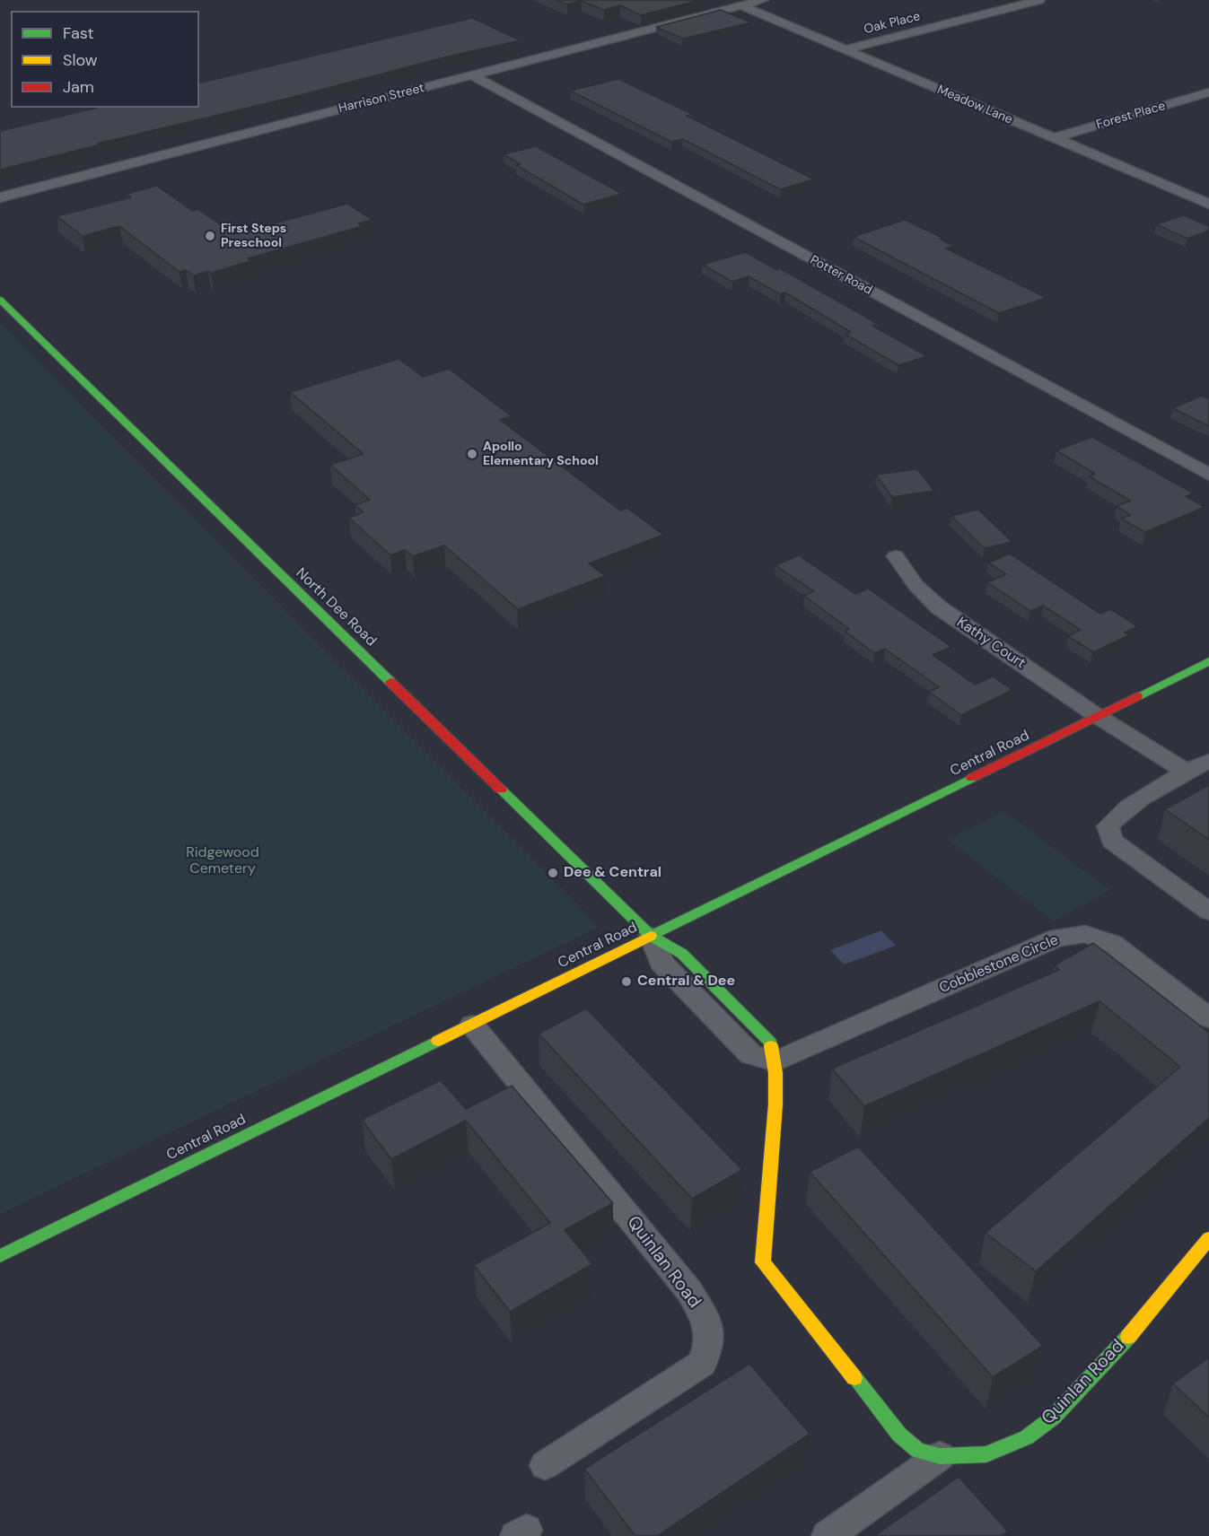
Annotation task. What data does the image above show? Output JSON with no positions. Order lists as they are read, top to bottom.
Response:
{
  "streets": {
    "street": [
      "Oak Place",
      "Harrison Street",
      "Meadow Lane",
      "Forest Place",
      "Potter Road",
      "North Dee Road",
      "Kathy Court",
      "Central Road",
      "Cobblestone Circle",
      "Quinlan Road"
    ]
  },
  "crossings": [
    ["Oak Place", "Meadow Lane"],
    ["Harrison Street", "Meadow Lane"],
    ["Harrison Street", "Potter Road"],
    ["Meadow Lane", "Forest Place"],
    ["North Dee Road", "Central Road"],
    ["Kathy Court", "Central Road"],
    ["Central Road", "Quinlan Road"]
  ],
  "parks": ["Ridgewood Cemetery"],
  "places": [
    "First Steps Preschool",
    "Apollo Elementary School",
    "Dee & Central",
    "Central & Dee"
  ],
  "legend": ["Fast", "Slow", "Jam"]
}
